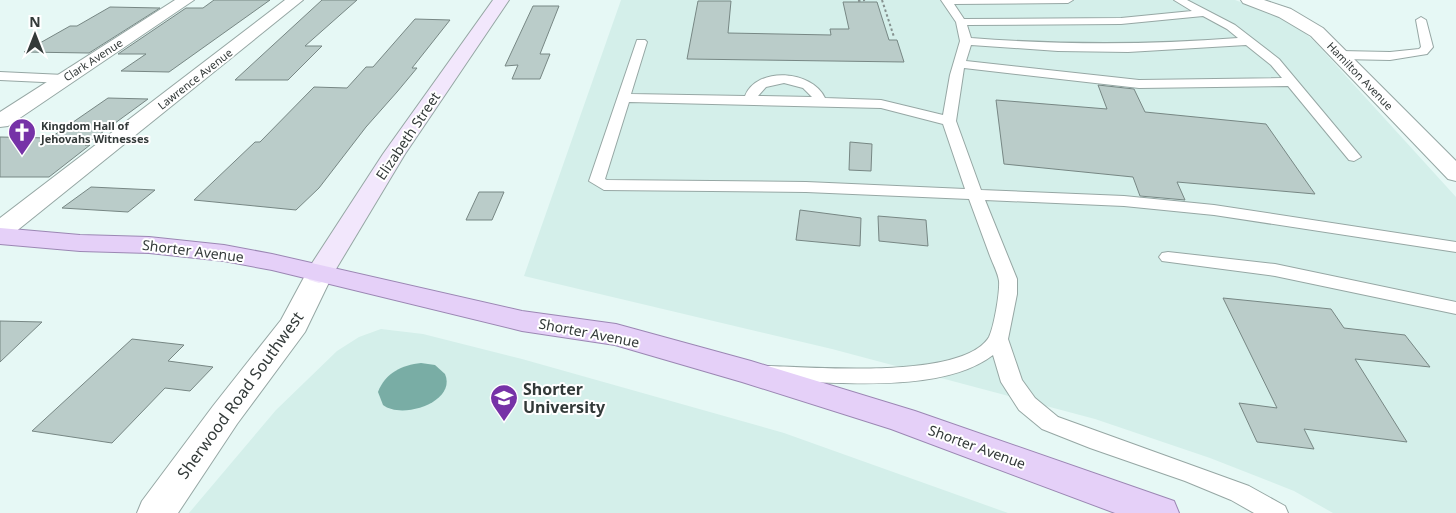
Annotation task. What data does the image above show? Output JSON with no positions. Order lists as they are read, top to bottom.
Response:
{
  "streets": {
    "main road": ["Shorter Avenue"],
    "street": [
      "Clark Avenue",
      "Hamilton Avenue",
      "Lawrence Avenue",
      "Elizabeth Street",
      "Sherwood Road Southwest"
    ]
  },
  "crossings": [
    ["Elizabeth Street", "Shorter Avenue"],
    ["Elizabeth Street", "Sherwood Road Southwest"],
    ["Shorter Avenue", "Sherwood Road Southwest"]
  ],
  "places": {
    "church": ["Kingdom Hall of Jehovahs Witnesses"],
    "school or university": ["Shorter University"]
  },
  "north": "top"
}
